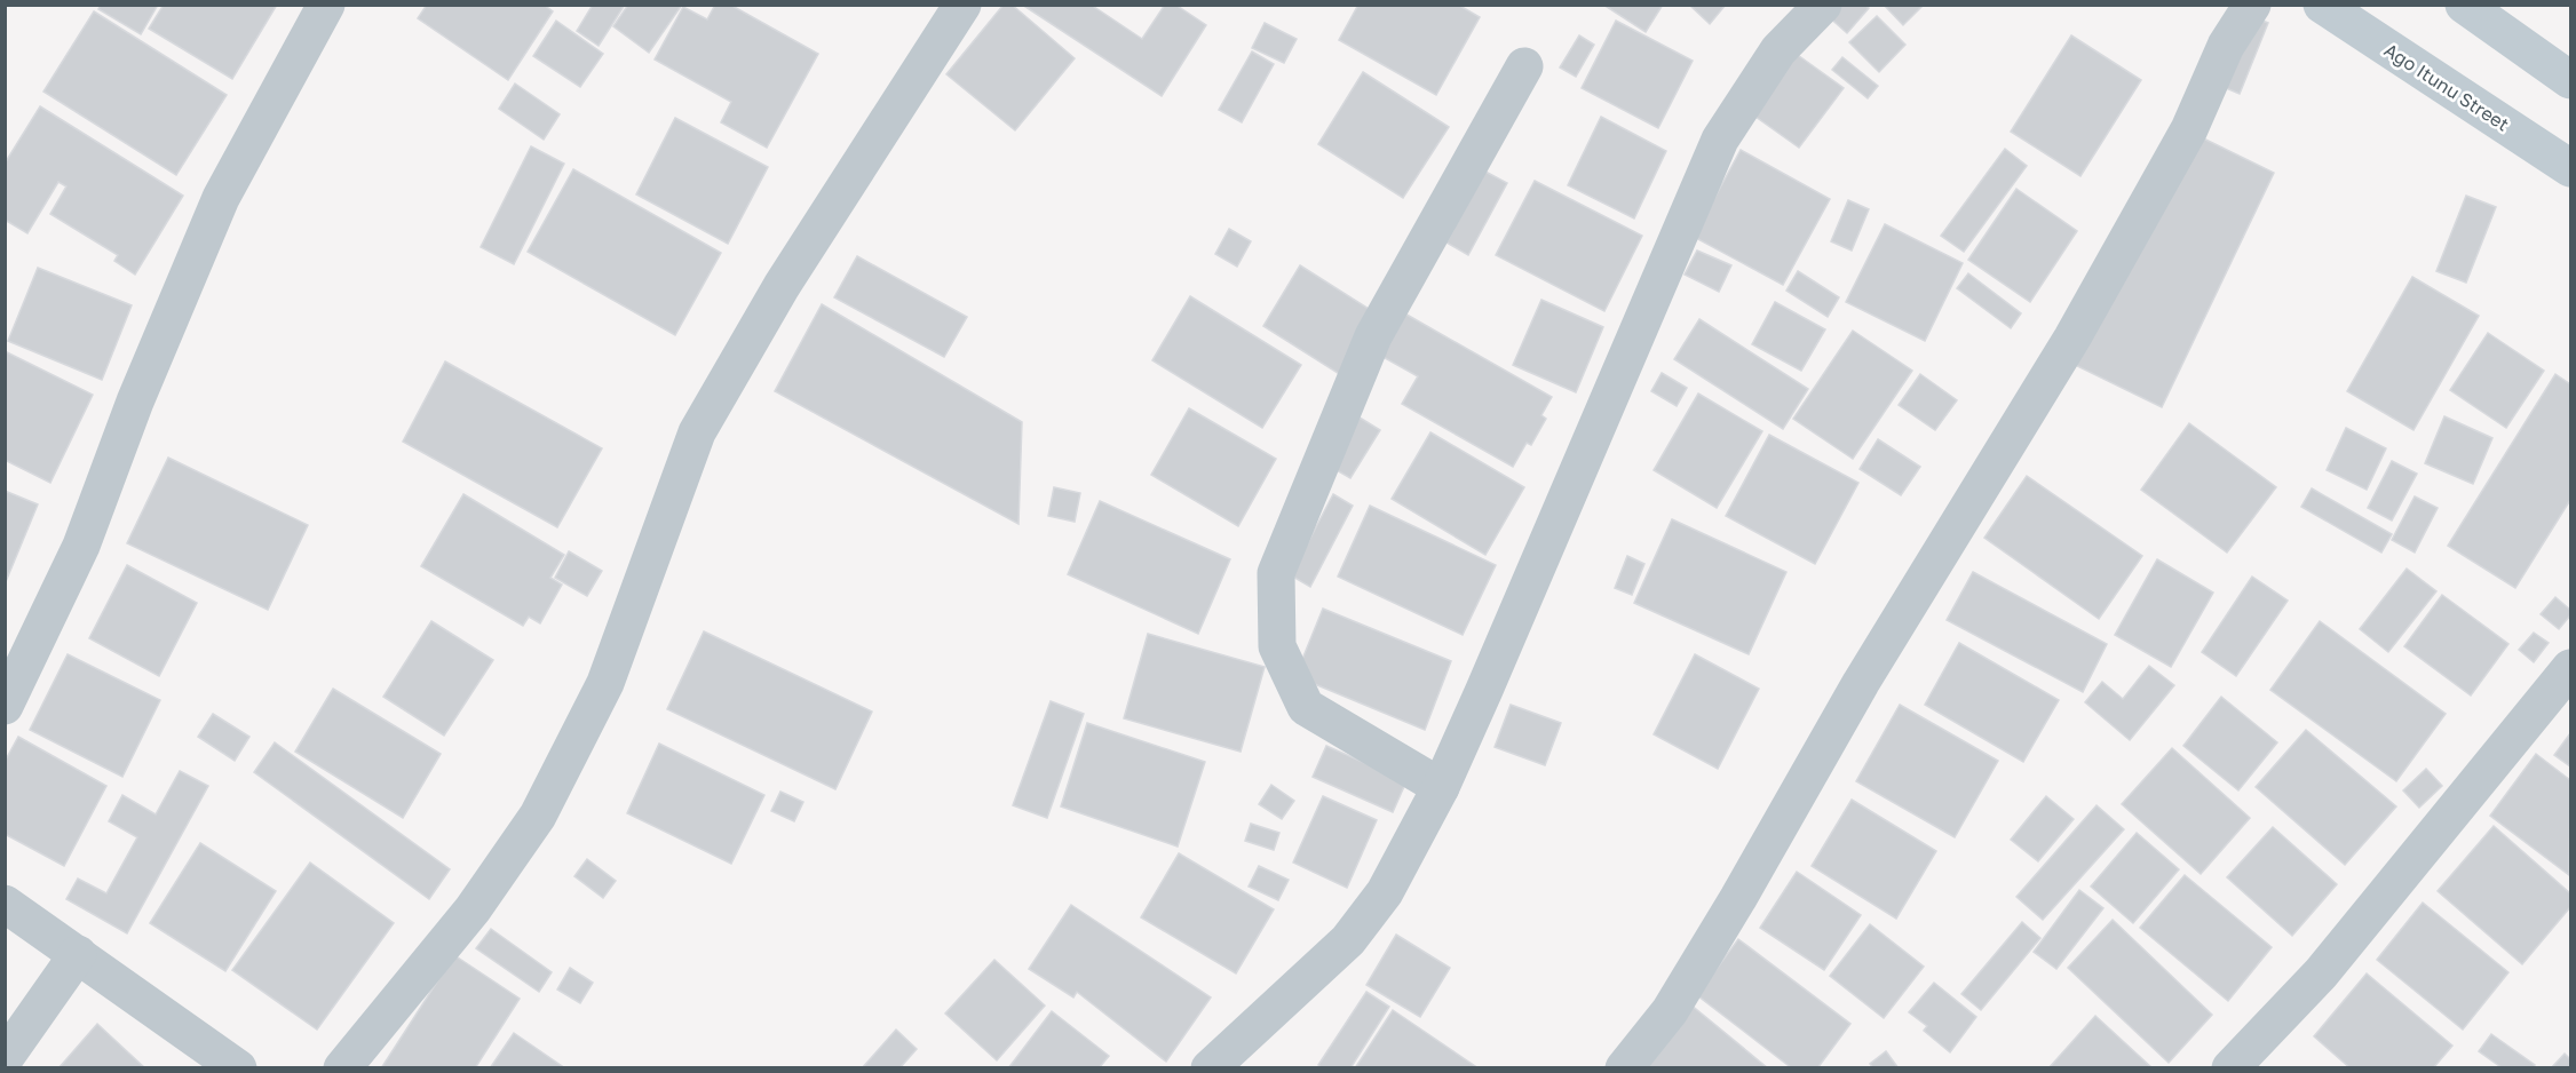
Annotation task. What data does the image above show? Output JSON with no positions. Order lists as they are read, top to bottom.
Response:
{
  "streets": {
    "main road": ["Ago Itunu Street"]
  }
}
